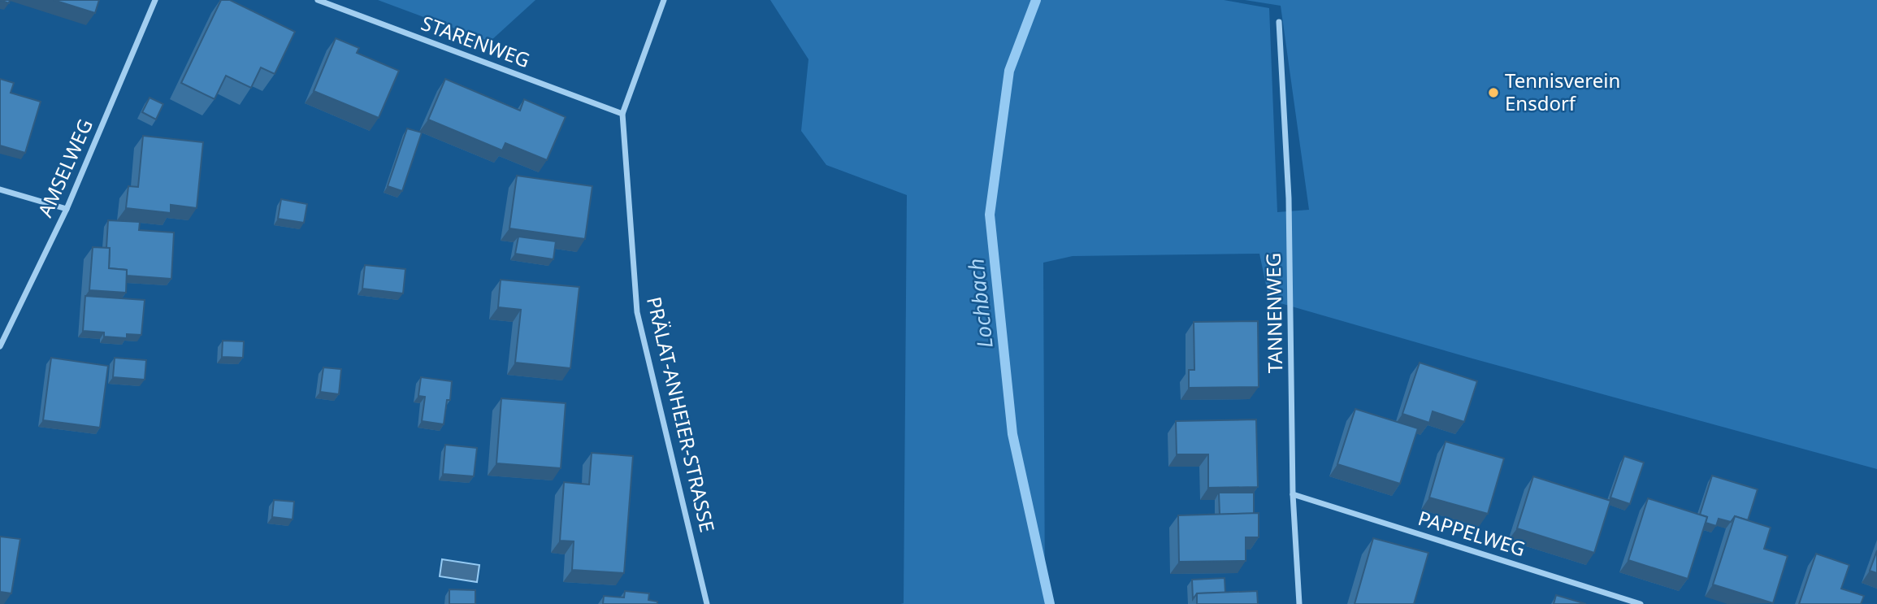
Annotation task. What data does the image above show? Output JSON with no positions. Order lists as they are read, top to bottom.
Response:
{
  "streets": {
    "street": [
      "STARENWEG",
      "AMSELWEG",
      "TANNENWEG",
      "PRÄLAT-ANHEIER-STRASSE",
      "PAPPELWEG"
    ]
  },
  "crossings": [
    ["STARENWEG", "PRÄLAT-ANHEIER-STRASSE"],
    ["TANNENWEG", "PAPPELWEG"]
  ],
  "water": ["Lochbach"],
  "places": ["Tennisverein Ensdorf"]
}
